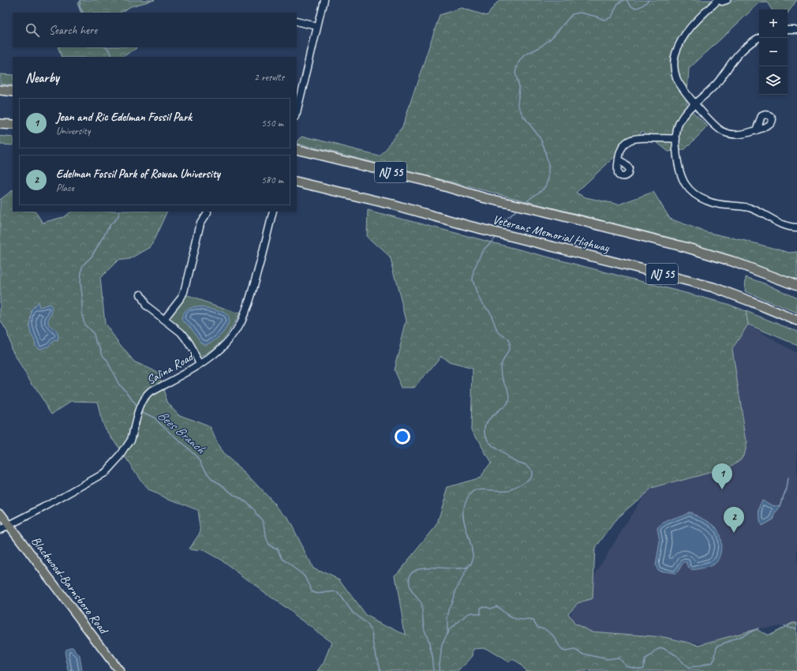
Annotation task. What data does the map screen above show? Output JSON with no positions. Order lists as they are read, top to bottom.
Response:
{
  "streets": {
    "highway": ["NJ 55", "Veterans Memorial Highway"],
    "main road": ["Blackwood-Barnsboro Road"],
    "street": ["Salina Road"]
  },
  "crossings": [
    ["Salina Road", "Blackwood-Barnsboro Road"]
  ],
  "water": ["Bees Branch"],
  "page": {
    "map_buttons": ["+", "−"],
    "search": "Search here",
    "heading": ["Nearby", "2 results"],
    "list": [
      {
        "mark": "1",
        "name": "Jean and Ric Edelman Fossil Park",
        "note": "University",
        "value": "550 m"
      },
      {
        "mark": "2",
        "name": "Edelman Fossil Park of Rowan University",
        "note": "Place",
        "value": "580 m"
      }
    ],
    "pins": ["1", "2"]
  }
}
